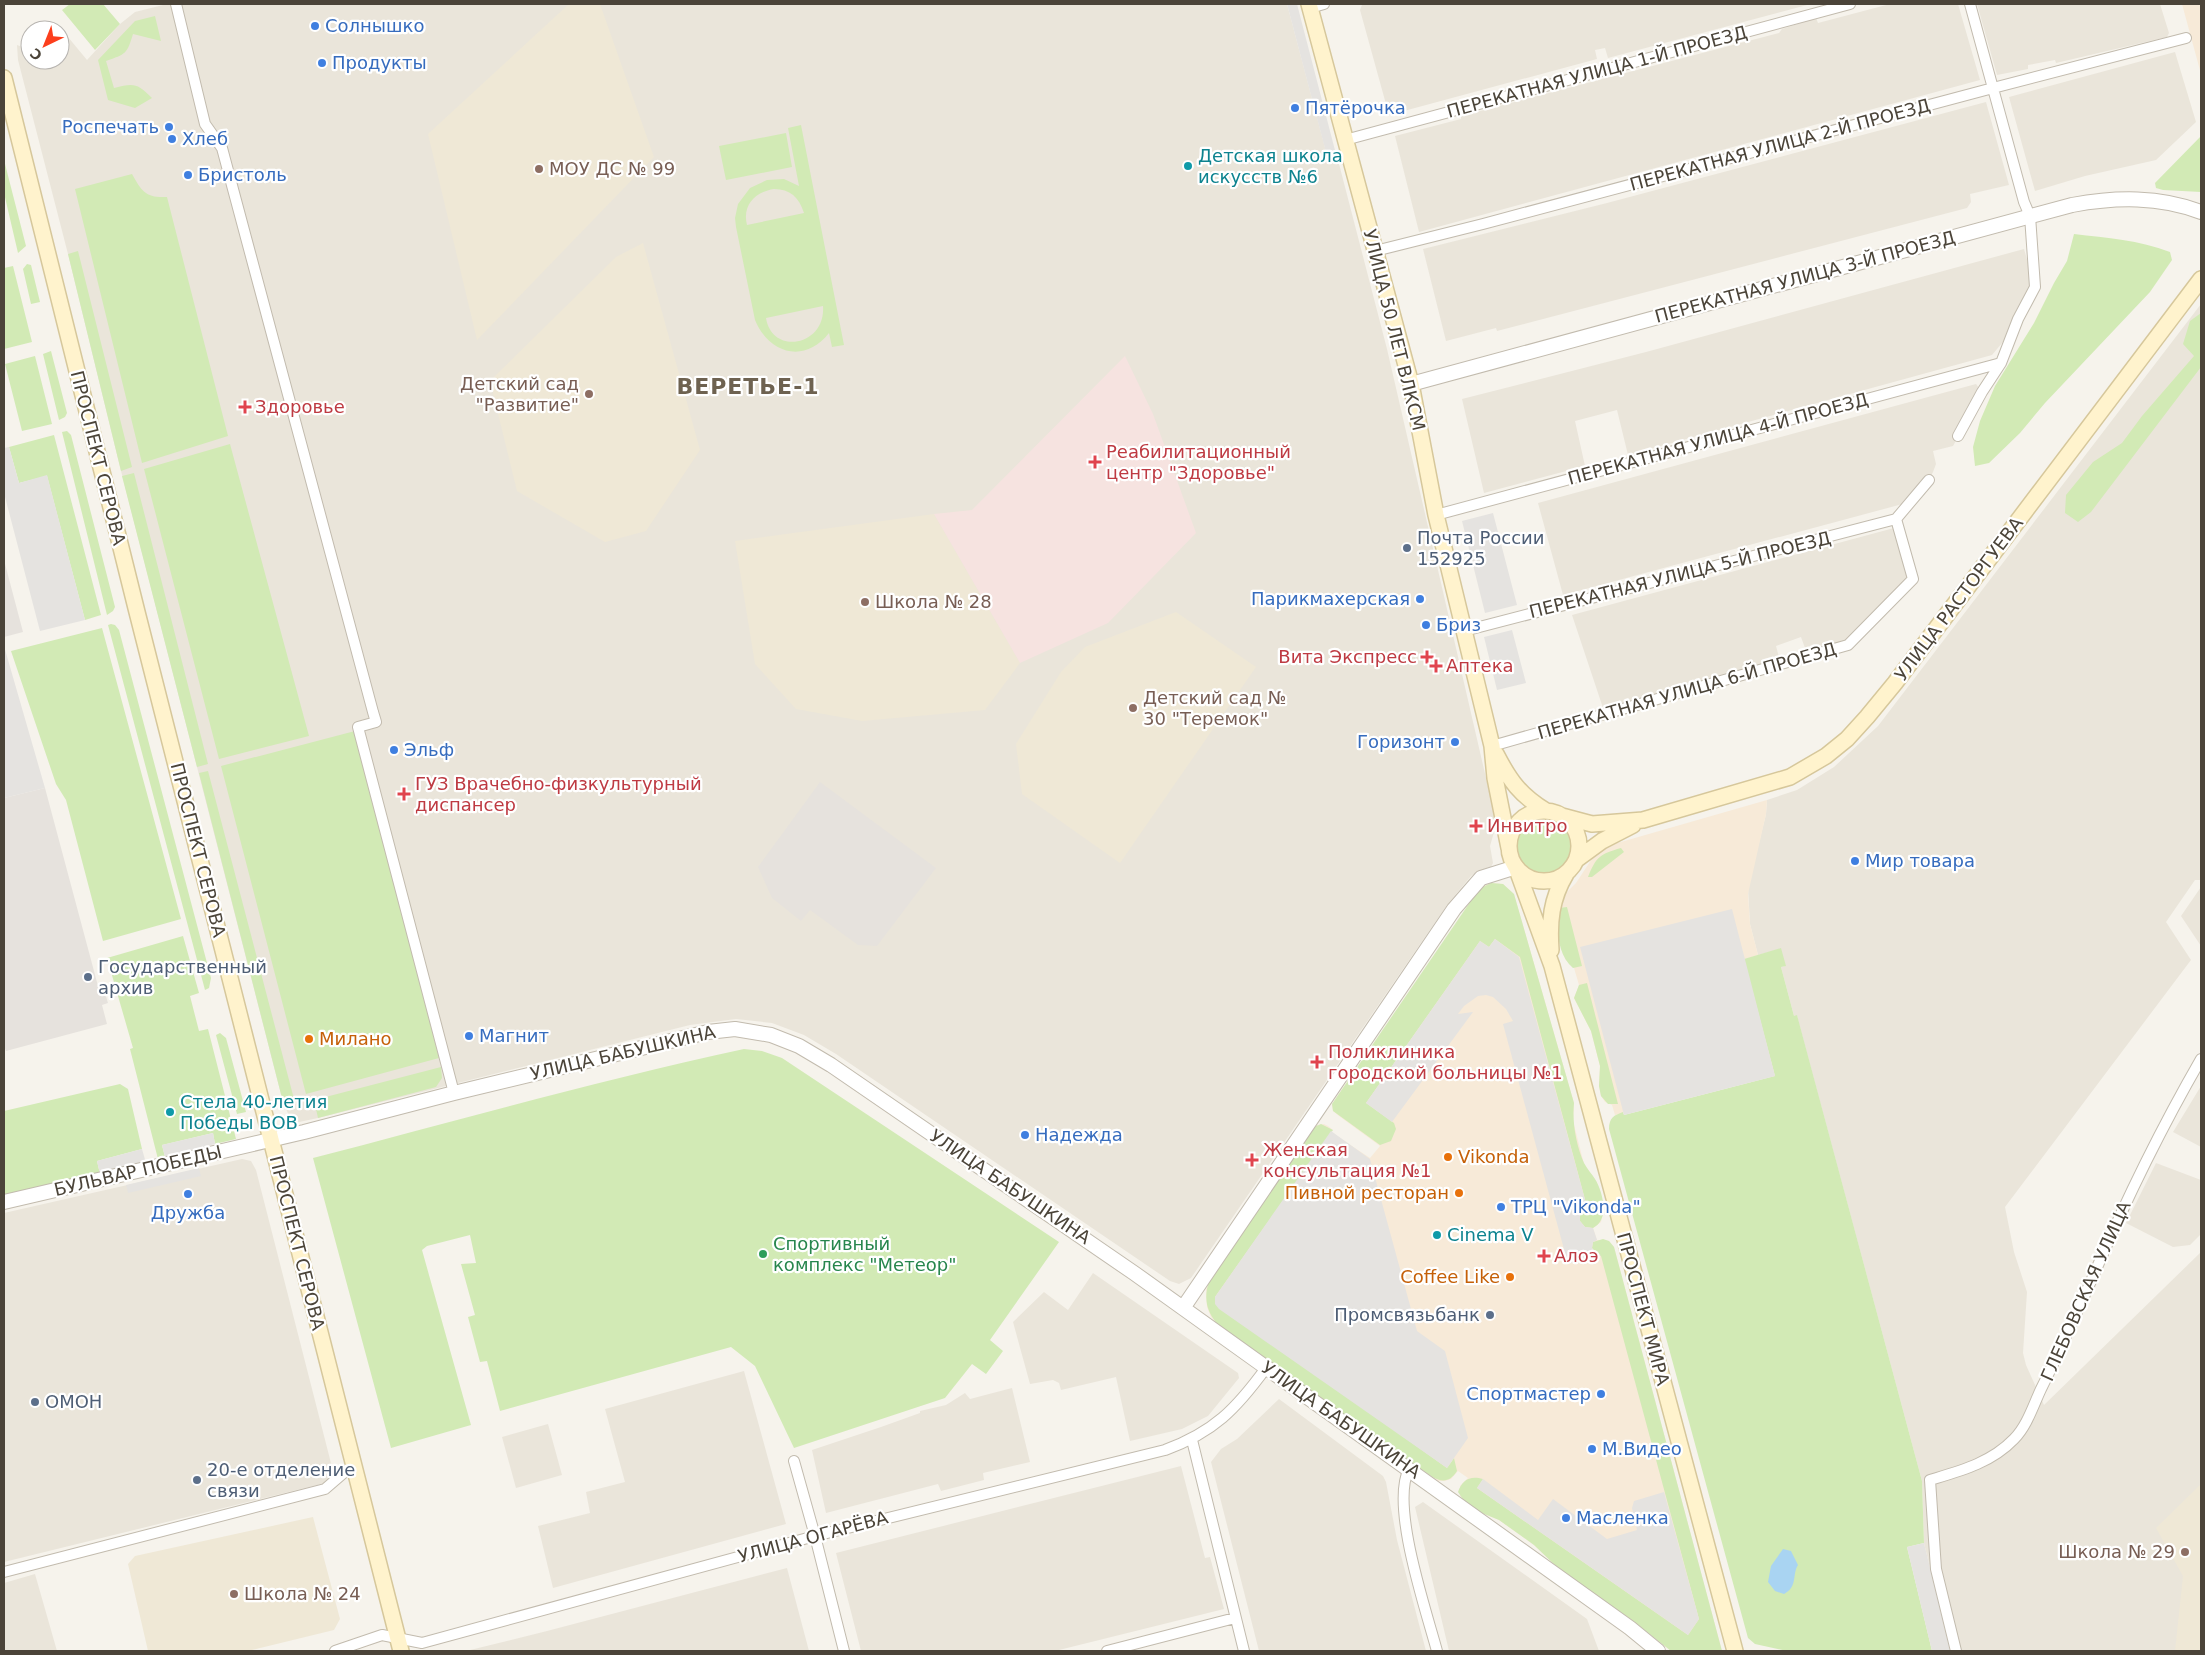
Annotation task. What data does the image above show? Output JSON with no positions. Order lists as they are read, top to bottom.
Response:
{
  "streets": {
    "main road": [
      "УЛИЦА 50 ЛЕТ ВЛКСМ",
      "ПРОСПЕКТ СЕРОВА",
      "УЛИЦА РАСТОРГУЕВА",
      "ПРОСПЕКТ МИРА"
    ],
    "street": [
      "ПЕРЕКАТНАЯ УЛИЦА 1-Й ПРОЕЗД",
      "ПЕРЕКАТНАЯ УЛИЦА 2-Й ПРОЕЗД",
      "ПЕРЕКАТНАЯ УЛИЦА 3-Й ПРОЕЗД",
      "ПЕРЕКАТНАЯ УЛИЦА 4-Й ПРОЕЗД",
      "ПЕРЕКАТНАЯ УЛИЦА 5-Й ПРОЕЗД",
      "ПЕРЕКАТНАЯ УЛИЦА 6-Й ПРОЕЗД",
      "УЛИЦА БАБУШКИНА",
      "БУЛЬВАР ПОБЕДЫ",
      "ГЛЕБОВСКАЯ УЛИЦА",
      "УЛИЦА ОГАРЁВА"
    ]
  },
  "crossings": [
    ["ПЕРЕКАТНАЯ УЛИЦА 1-Й ПРОЕЗД", "УЛИЦА 50 ЛЕТ ВЛКСМ"],
    ["ПЕРЕКАТНАЯ УЛИЦА 2-Й ПРОЕЗД", "УЛИЦА 50 ЛЕТ ВЛКСМ"],
    ["ПЕРЕКАТНАЯ УЛИЦА 3-Й ПРОЕЗД", "УЛИЦА 50 ЛЕТ ВЛКСМ"],
    ["УЛИЦА 50 ЛЕТ ВЛКСМ", "ПЕРЕКАТНАЯ УЛИЦА 4-Й ПРОЕЗД"],
    ["УЛИЦА 50 ЛЕТ ВЛКСМ", "ПЕРЕКАТНАЯ УЛИЦА 5-Й ПРОЕЗД"],
    ["УЛИЦА 50 ЛЕТ ВЛКСМ", "УЛИЦА РАСТОРГУЕВА"],
    ["УЛИЦА 50 ЛЕТ ВЛКСМ", "ПЕРЕКАТНАЯ УЛИЦА 6-Й ПРОЕЗД"],
    ["УЛИЦА 50 ЛЕТ ВЛКСМ", "ПРОСПЕКТ МИРА"],
    ["ПРОСПЕКТ СЕРОВА", "УЛИЦА БАБУШКИНА"],
    ["ПРОСПЕКТ СЕРОВА", "БУЛЬВАР ПОБЕДЫ"],
    ["ПРОСПЕКТ СЕРОВА", "УЛИЦА ОГАРЁВА"],
    ["ПЕРЕКАТНАЯ УЛИЦА 5-Й ПРОЕЗД", "ПЕРЕКАТНАЯ УЛИЦА 6-Й ПРОЕЗД"],
    ["УЛИЦА РАСТОРГУЕВА", "ПРОСПЕКТ МИРА"],
    ["УЛИЦА БАБУШКИНА", "БУЛЬВАР ПОБЕДЫ"],
    ["УЛИЦА БАБУШКИНА", "УЛИЦА ОГАРЁВА"]
  ],
  "districts": ["ВЕРЕТЬЕ-1"],
  "places": {
    "other": [
      "Солнышко",
      "Продукты",
      "Пятёрочка",
      "Роспечать",
      "Хлеб",
      "Детская школа искусств №6",
      "МОУ ДС № 99",
      "Бристоль",
      "Детский сад \"Развитие\"",
      "Почта России 152925",
      "Парикмахерская",
      "Школа № 28",
      "Бриз",
      "Детский сад № 30 \"Теремок\"",
      "Горизонт",
      "Эльф",
      "Мир товара",
      "Государственный архив",
      "Магнит",
      "Милано",
      "Стела 40-летия Победы ВОВ",
      "Надежда",
      "Vikonda",
      "Пивной ресторан",
      "Дружба",
      "ТРЦ \"Vikonda\"",
      "Cinema V",
      "Спортивный комплекс \"Метеор\"",
      "Coffee Like",
      "Промсвязьбанк",
      "Спортмастер",
      "ОМОН",
      "М.Видео",
      "20-е отделение связи",
      "Масленка",
      "Школа № 29",
      "Школа № 24"
    ],
    "health": [
      "Здоровье",
      "Реабилитационный центр \"Здоровье\"",
      "Вита Экспресс",
      "Аптека",
      "ГУЗ Врачебно-физкультурный диспансер",
      "Инвитро",
      "Поликлиника городской больницы №1",
      "Женская консультация №1",
      "Алоэ"
    ]
  },
  "north": "bottom left"
}
